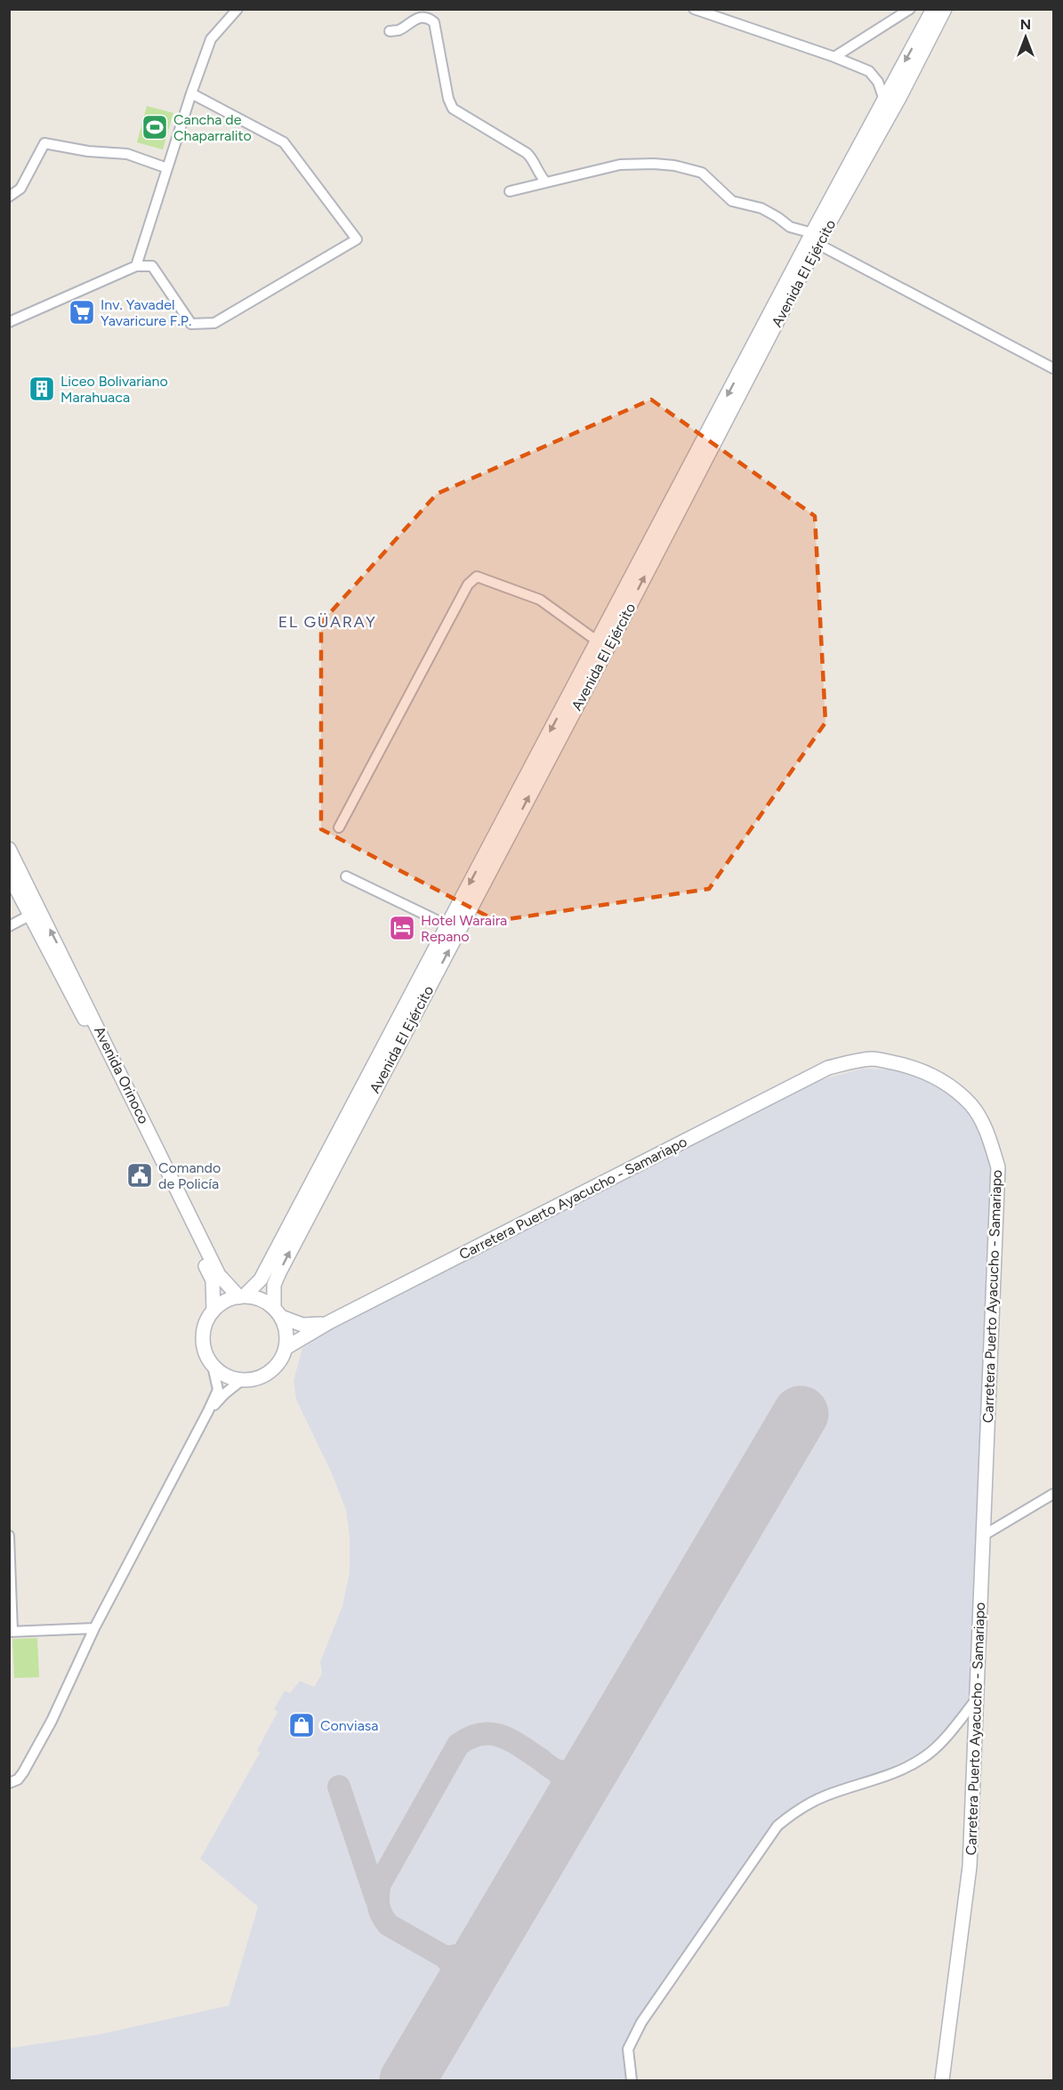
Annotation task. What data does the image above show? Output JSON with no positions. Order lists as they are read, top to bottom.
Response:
{
  "streets": {
    "street": ["Avenida El Ejército", "Avenida Orinoco", "Carretera Puerto Ayacucho - Samariapo"]
  },
  "crossings": [
    ["Avenida El Ejército", "Avenida Orinoco"],
    ["Avenida El Ejército", "Carretera Puerto Ayacucho - Samariapo"],
    ["Avenida Orinoco", "Carretera Puerto Ayacucho - Samariapo"]
  ],
  "districts": ["EL GÜARAY"],
  "places": {
    "sports": ["Cancha de Chaparralito"],
    "supermarket": ["Inv. Yavadel Yavaricure F.P."],
    "building": ["Liceo Bolivariano Marahuaca"],
    "hotel": ["Hotel Waraira Repano"],
    "public building": ["Comando de Policía"],
    "shop": ["Conviasa"]
  },
  "north": "top"
}
